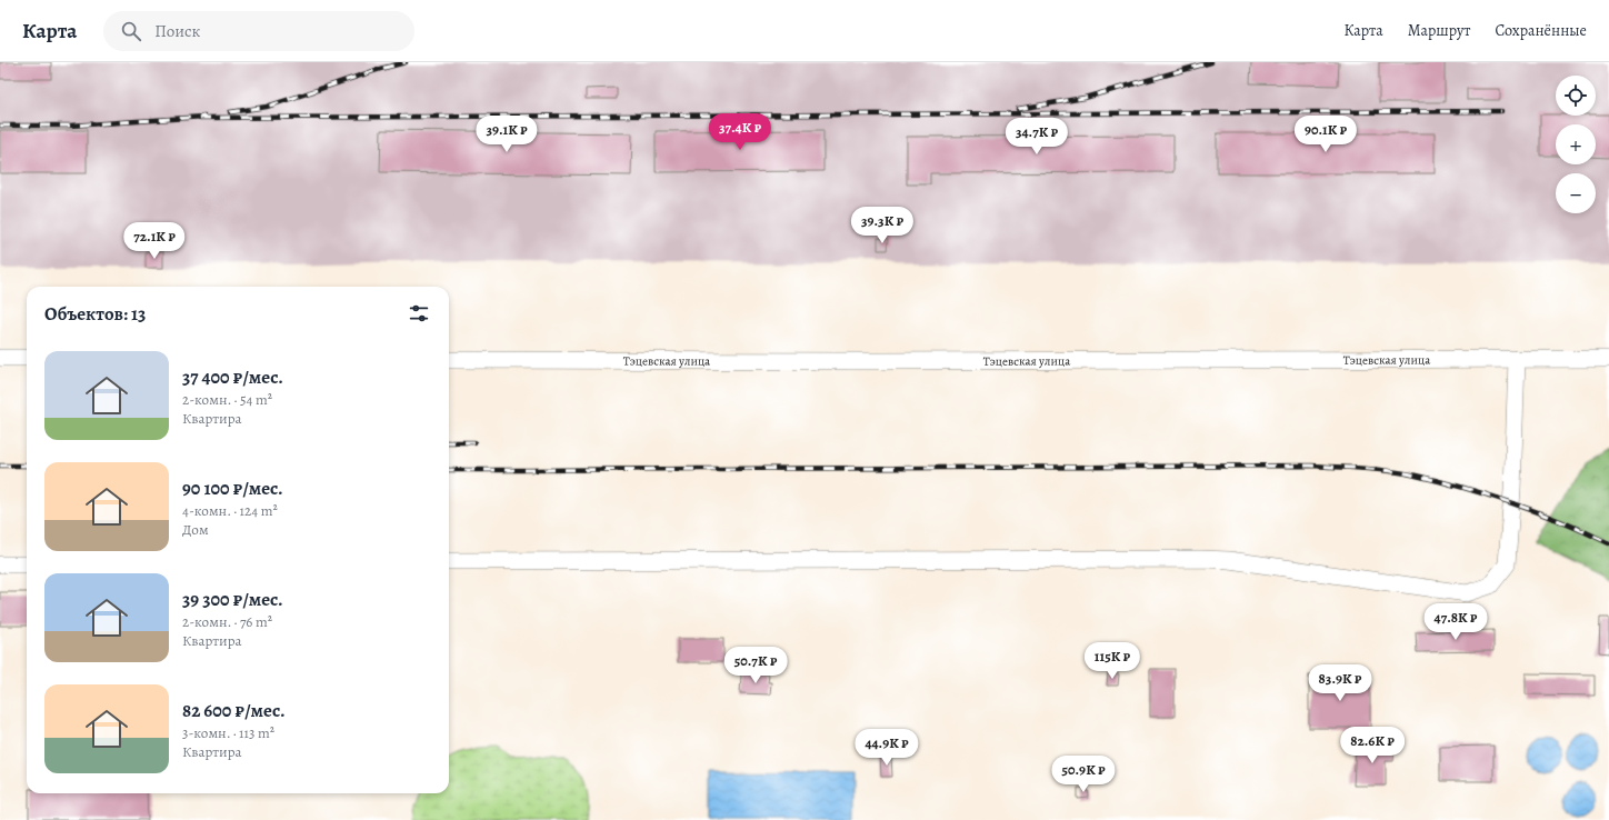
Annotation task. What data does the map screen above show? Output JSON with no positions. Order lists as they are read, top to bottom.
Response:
{
  "streets": {
    "street": ["Тэцевская улица"]
  },
  "page": {
    "header": "Карта",
    "search": "Поиск",
    "nav": ["Карта", "Маршрут", "Сохранённые"],
    "map_buttons": ["+", "−"],
    "price": [
      "37.4K ₽",
      "39.1K ₽",
      "90.1K ₽",
      "34.7K ₽",
      "39.3K ₽",
      "72.1K ₽",
      "47.8K ₽",
      "115K ₽",
      "50.7K ₽",
      "83.9K ₽",
      "82.6K ₽",
      "44.9K ₽",
      "50.9K ₽"
    ],
    "heading": "Объектов: 13",
    "list": [
      {
        "name": "37 400 ₽/мес.",
        "note": "2-комн. · 54 m² · Квартира"
      },
      {
        "name": "90 100 ₽/мес.",
        "note": "4-комн. · 124 m² · Дом"
      },
      {
        "name": "39 300 ₽/мес.",
        "note": "2-комн. · 76 m² · Квартира"
      },
      {
        "name": "82 600 ₽/мес.",
        "note": "3-комн. · 113 m² · Квартира"
      }
    ]
  }
}
